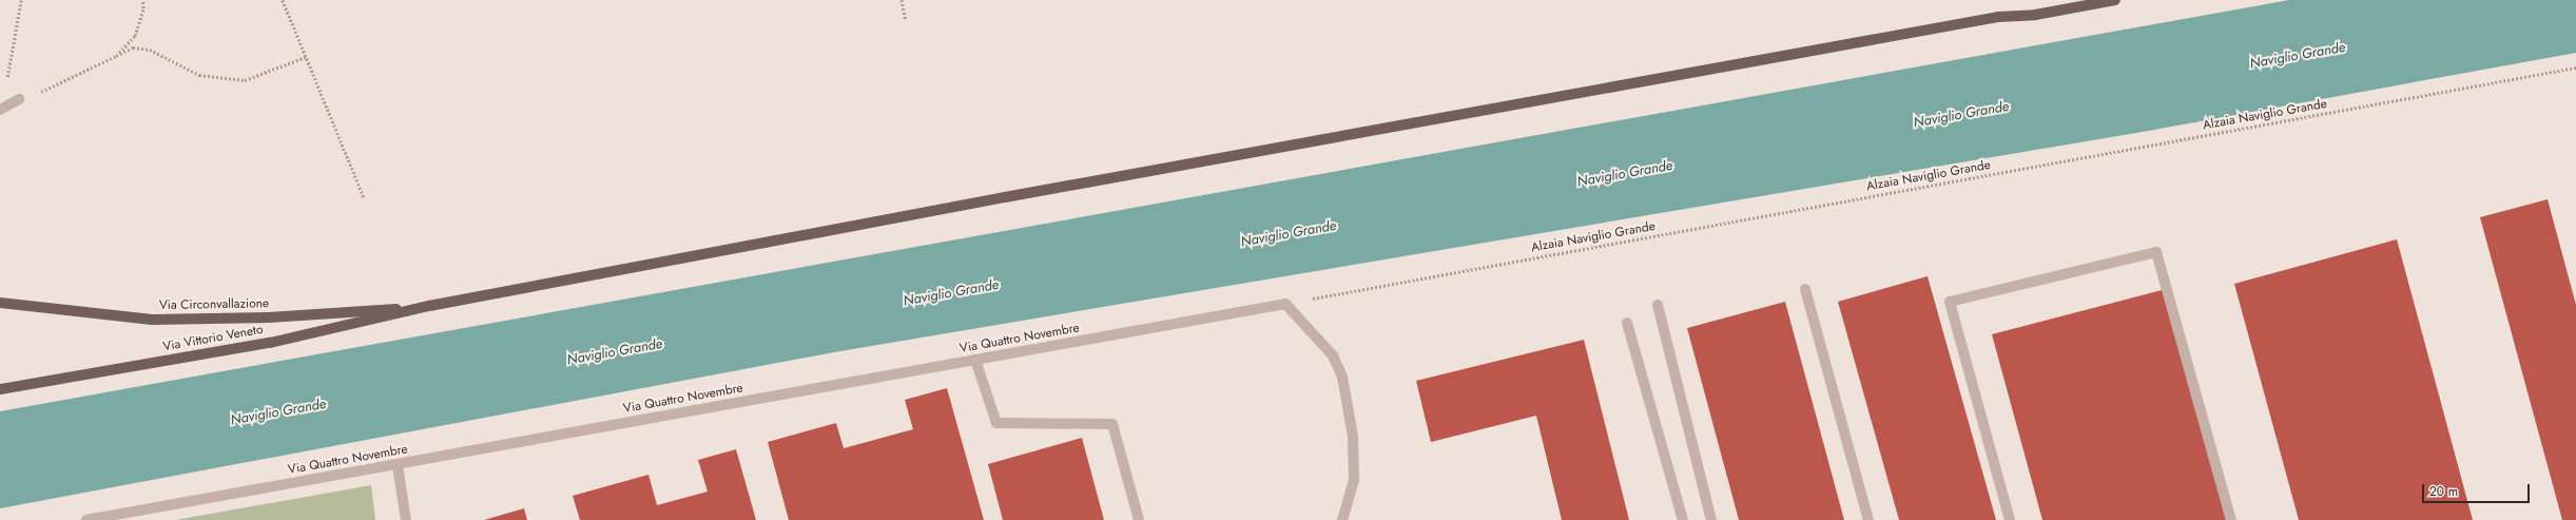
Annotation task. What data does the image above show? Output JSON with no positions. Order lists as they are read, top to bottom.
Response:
{
  "streets": {
    "main road": ["Via Circonvallazione", "Via Vittorio Veneto"],
    "street": ["Via Quattro Novembre"],
    "path": ["Alzaia Naviglio Grande"]
  },
  "crossings": [
    ["Alzaia Naviglio Grande", "Via Quattro Novembre"],
    ["Via Circonvallazione", "Via Vittorio Veneto"]
  ],
  "water": ["Naviglio Grande"],
  "scale_bar": "20 m"
}
